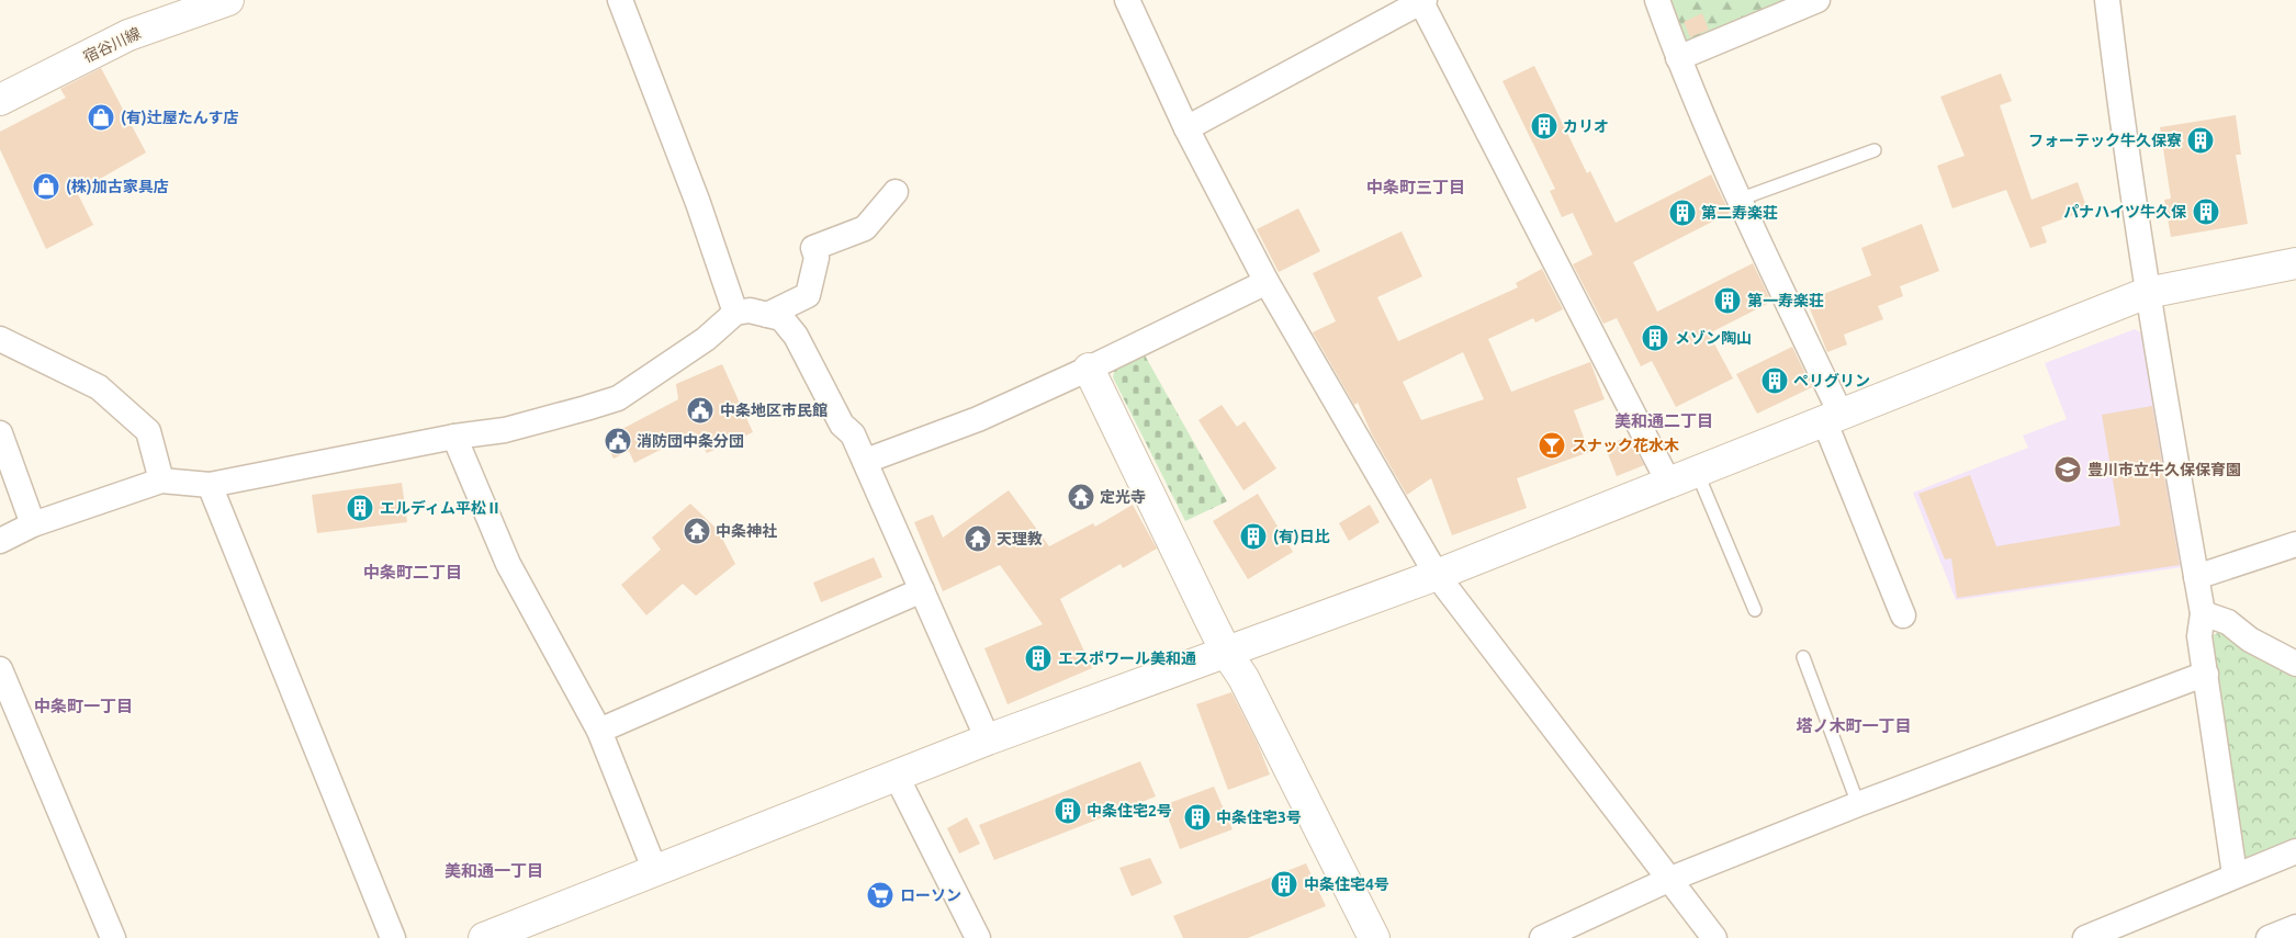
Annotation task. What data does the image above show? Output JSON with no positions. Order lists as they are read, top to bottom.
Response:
{
  "streets": {
    "street": ["宿谷川線"]
  },
  "districts": [
    "中条町三丁目",
    "美和通二丁目",
    "中条町二丁目",
    "中条町一丁目",
    "塔ノ木町一丁目",
    "美和通一丁目"
  ],
  "places": {
    "shop": ["(有)辻屋たんす店", "(株)加古家具店"],
    "building": [
      "カリオ",
      "フォーテック牛久保寮",
      "パナハイツ牛久保",
      "第二寿楽荘",
      "第一寿楽荘",
      "メゾン陶山",
      "ペリグリン",
      "エルディム平松Ⅱ",
      "(有)日比",
      "エスポワール美和通",
      "中条住宅2号",
      "中条住宅3号",
      "中条住宅4号"
    ],
    "public building": ["中条地区市民館", "消防団中条分団"],
    "bar": ["スナック花水木"],
    "school or university": ["豊川市立牛久保保育園"],
    "temple": ["定光寺", "中条神社", "天理教"],
    "supermarket": ["ローソン"]
  }
}
